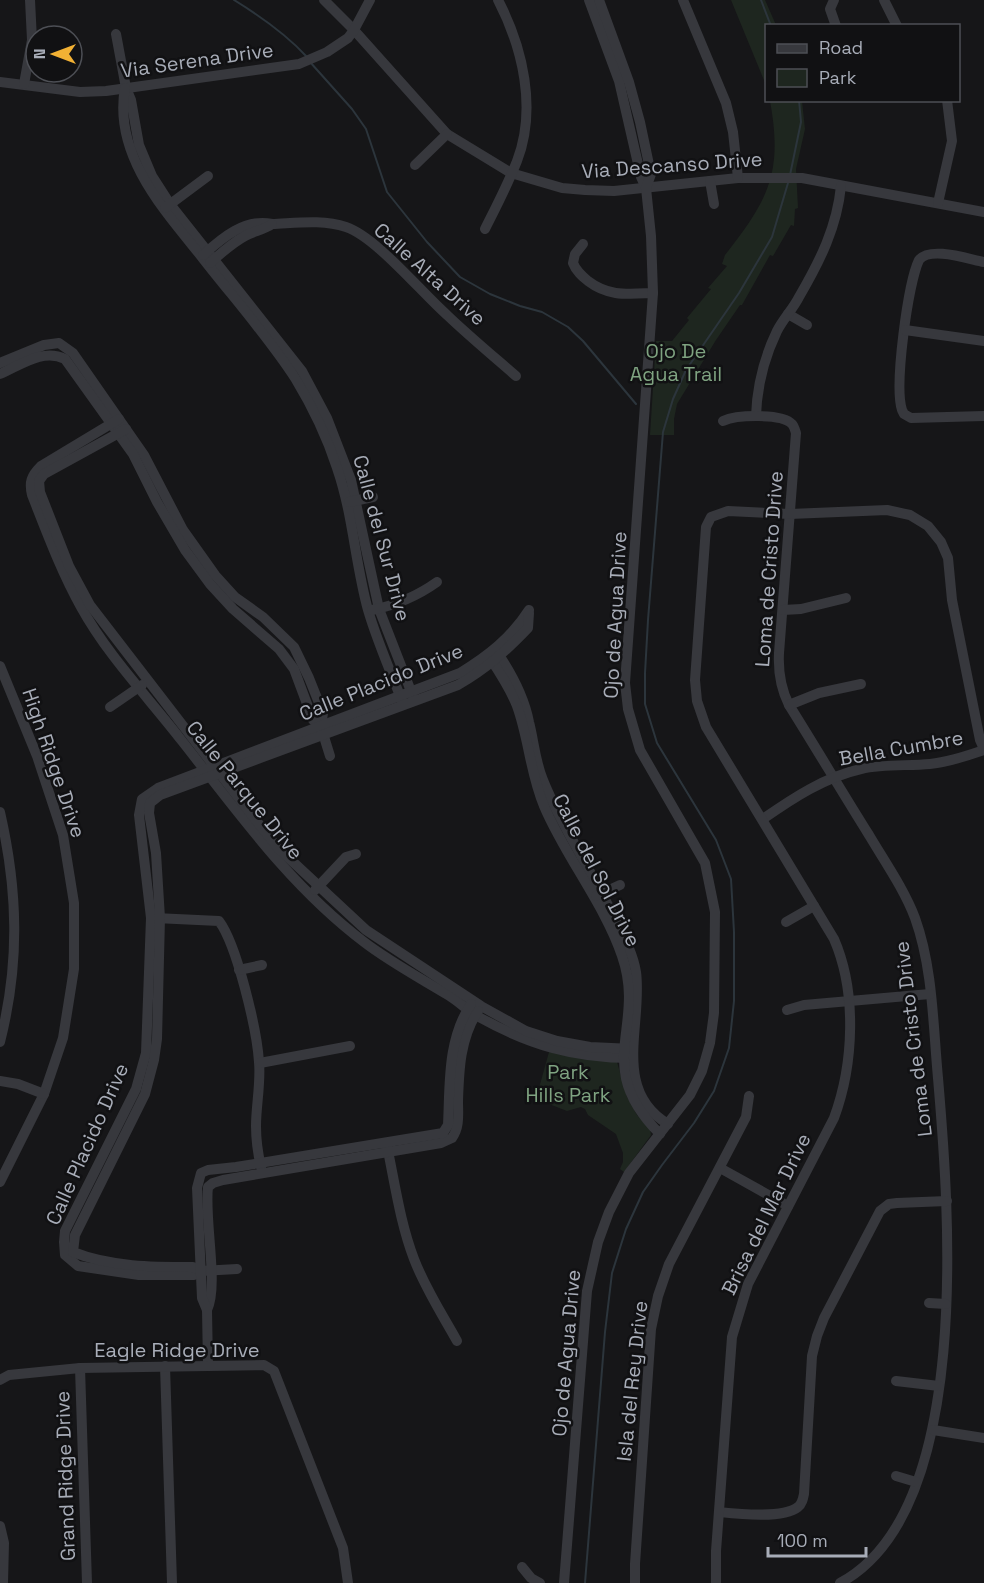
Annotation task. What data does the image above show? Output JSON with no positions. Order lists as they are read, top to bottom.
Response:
{
  "streets": {
    "street": [
      "Via Serena Drive",
      "Via Descanso Drive",
      "Calle Alta Drive",
      "Calle del Sur Drive",
      "Loma de Cristo Drive",
      "Ojo de Agua Drive",
      "Calle Placido Drive",
      "Bella Cumbre",
      "High Ridge Drive",
      "Calle Parque Drive",
      "Calle del Sol Drive",
      "Brisa del Mar Drive",
      "Eagle Ridge Drive",
      "Isla del Rey Drive",
      "Grand Ridge Drive"
    ]
  },
  "crossings": [
    ["Via Serena Drive", "Via Descanso Drive"],
    ["Via Serena Drive", "Calle del Sur Drive"],
    ["Via Descanso Drive", "Ojo de Agua Drive"],
    ["Calle Alta Drive", "Calle del Sur Drive"],
    ["Calle del Sur Drive", "Calle Placido Drive"],
    ["Loma de Cristo Drive", "Bella Cumbre"],
    ["Loma de Cristo Drive", "Brisa del Mar Drive"],
    ["Ojo de Agua Drive", "Calle del Sol Drive"],
    ["Calle Placido Drive", "Calle Parque Drive"],
    ["Calle Placido Drive", "Calle del Sol Drive"],
    ["Bella Cumbre", "Brisa del Mar Drive"],
    ["Calle Parque Drive", "Calle del Sol Drive"],
    ["Eagle Ridge Drive", "Grand Ridge Drive"]
  ],
  "parks": ["Ojo De Agua Trail", "Park Hills Park"],
  "legend": ["Road", "Park"],
  "scale_bar": "100 m",
  "north": "left"
}
